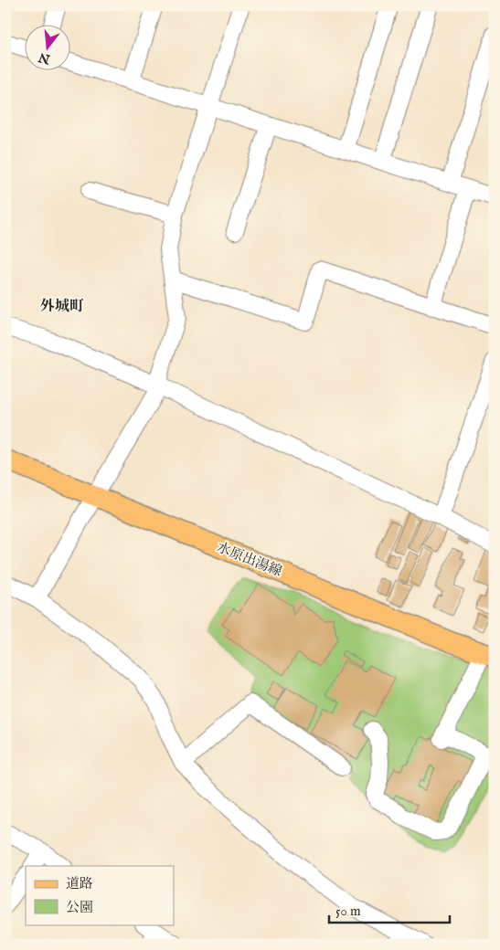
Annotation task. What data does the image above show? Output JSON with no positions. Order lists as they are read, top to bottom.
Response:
{
  "streets": {
    "main road": ["水原出湯線"]
  },
  "districts": ["外城町"],
  "legend": ["道路", "公園"],
  "scale_bar": "50 m",
  "north": "bottom"
}
